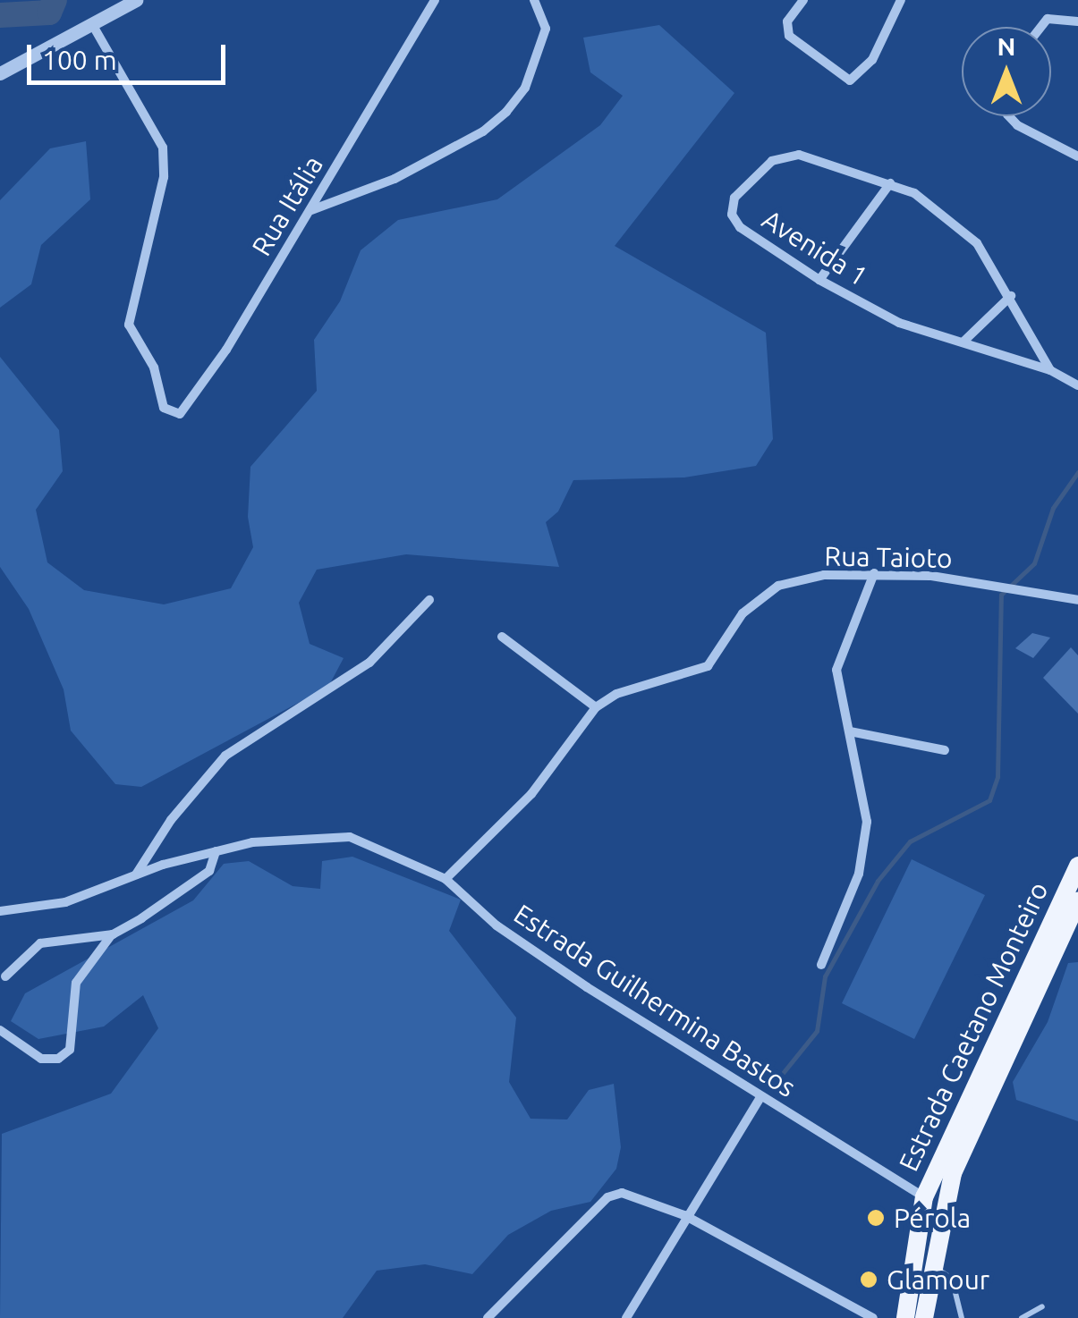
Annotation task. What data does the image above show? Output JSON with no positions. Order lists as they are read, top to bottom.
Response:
{
  "streets": {
    "main road": ["Estrada Caetano Monteiro"],
    "street": [
      "Rua Itália",
      "Avenida 1",
      "Rua Taioto",
      "Estrada Guilhermina Bastos"
    ]
  },
  "crossings": [
    ["Rua Taioto", "Estrada Guilhermina Bastos"],
    ["Estrada Guilhermina Bastos", "Estrada Caetano Monteiro"]
  ],
  "places": ["Pérola", "Glamour"],
  "scale_bar": "100 m",
  "north": "top"
}
